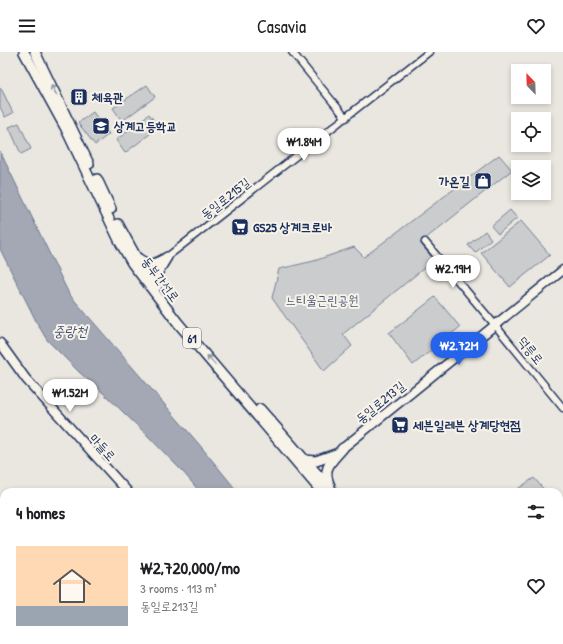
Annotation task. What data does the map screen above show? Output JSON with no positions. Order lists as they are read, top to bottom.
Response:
{
  "streets": {
    "highway": ["동부간선로", "61"],
    "main road": ["동일로213길", "마들로"],
    "street": ["동일로215길", "덕릉로"]
  },
  "crossings": [
    ["덕릉로", "동일로213길"]
  ],
  "water": ["중랑천"],
  "parks": ["느티울근린공원"],
  "places": {
    "building": ["체육관"],
    "school or university": ["상계고등학교"],
    "shop": ["가온길"],
    "supermarket": ["GS25 상계크로바", "세븐일레븐 상계당현점"]
  },
  "north": "top left",
  "page": {
    "header": "Casavia",
    "price": [
      "₩1.84M",
      "₩2.19M",
      "₩2.72M",
      "₩1.52M"
    ],
    "heading": "4 homes",
    "list": [
      {
        "name": "₩2,720,000/mo",
        "note": "3 rooms · 113 m² · 동일로213길"
      }
    ]
  }
}
